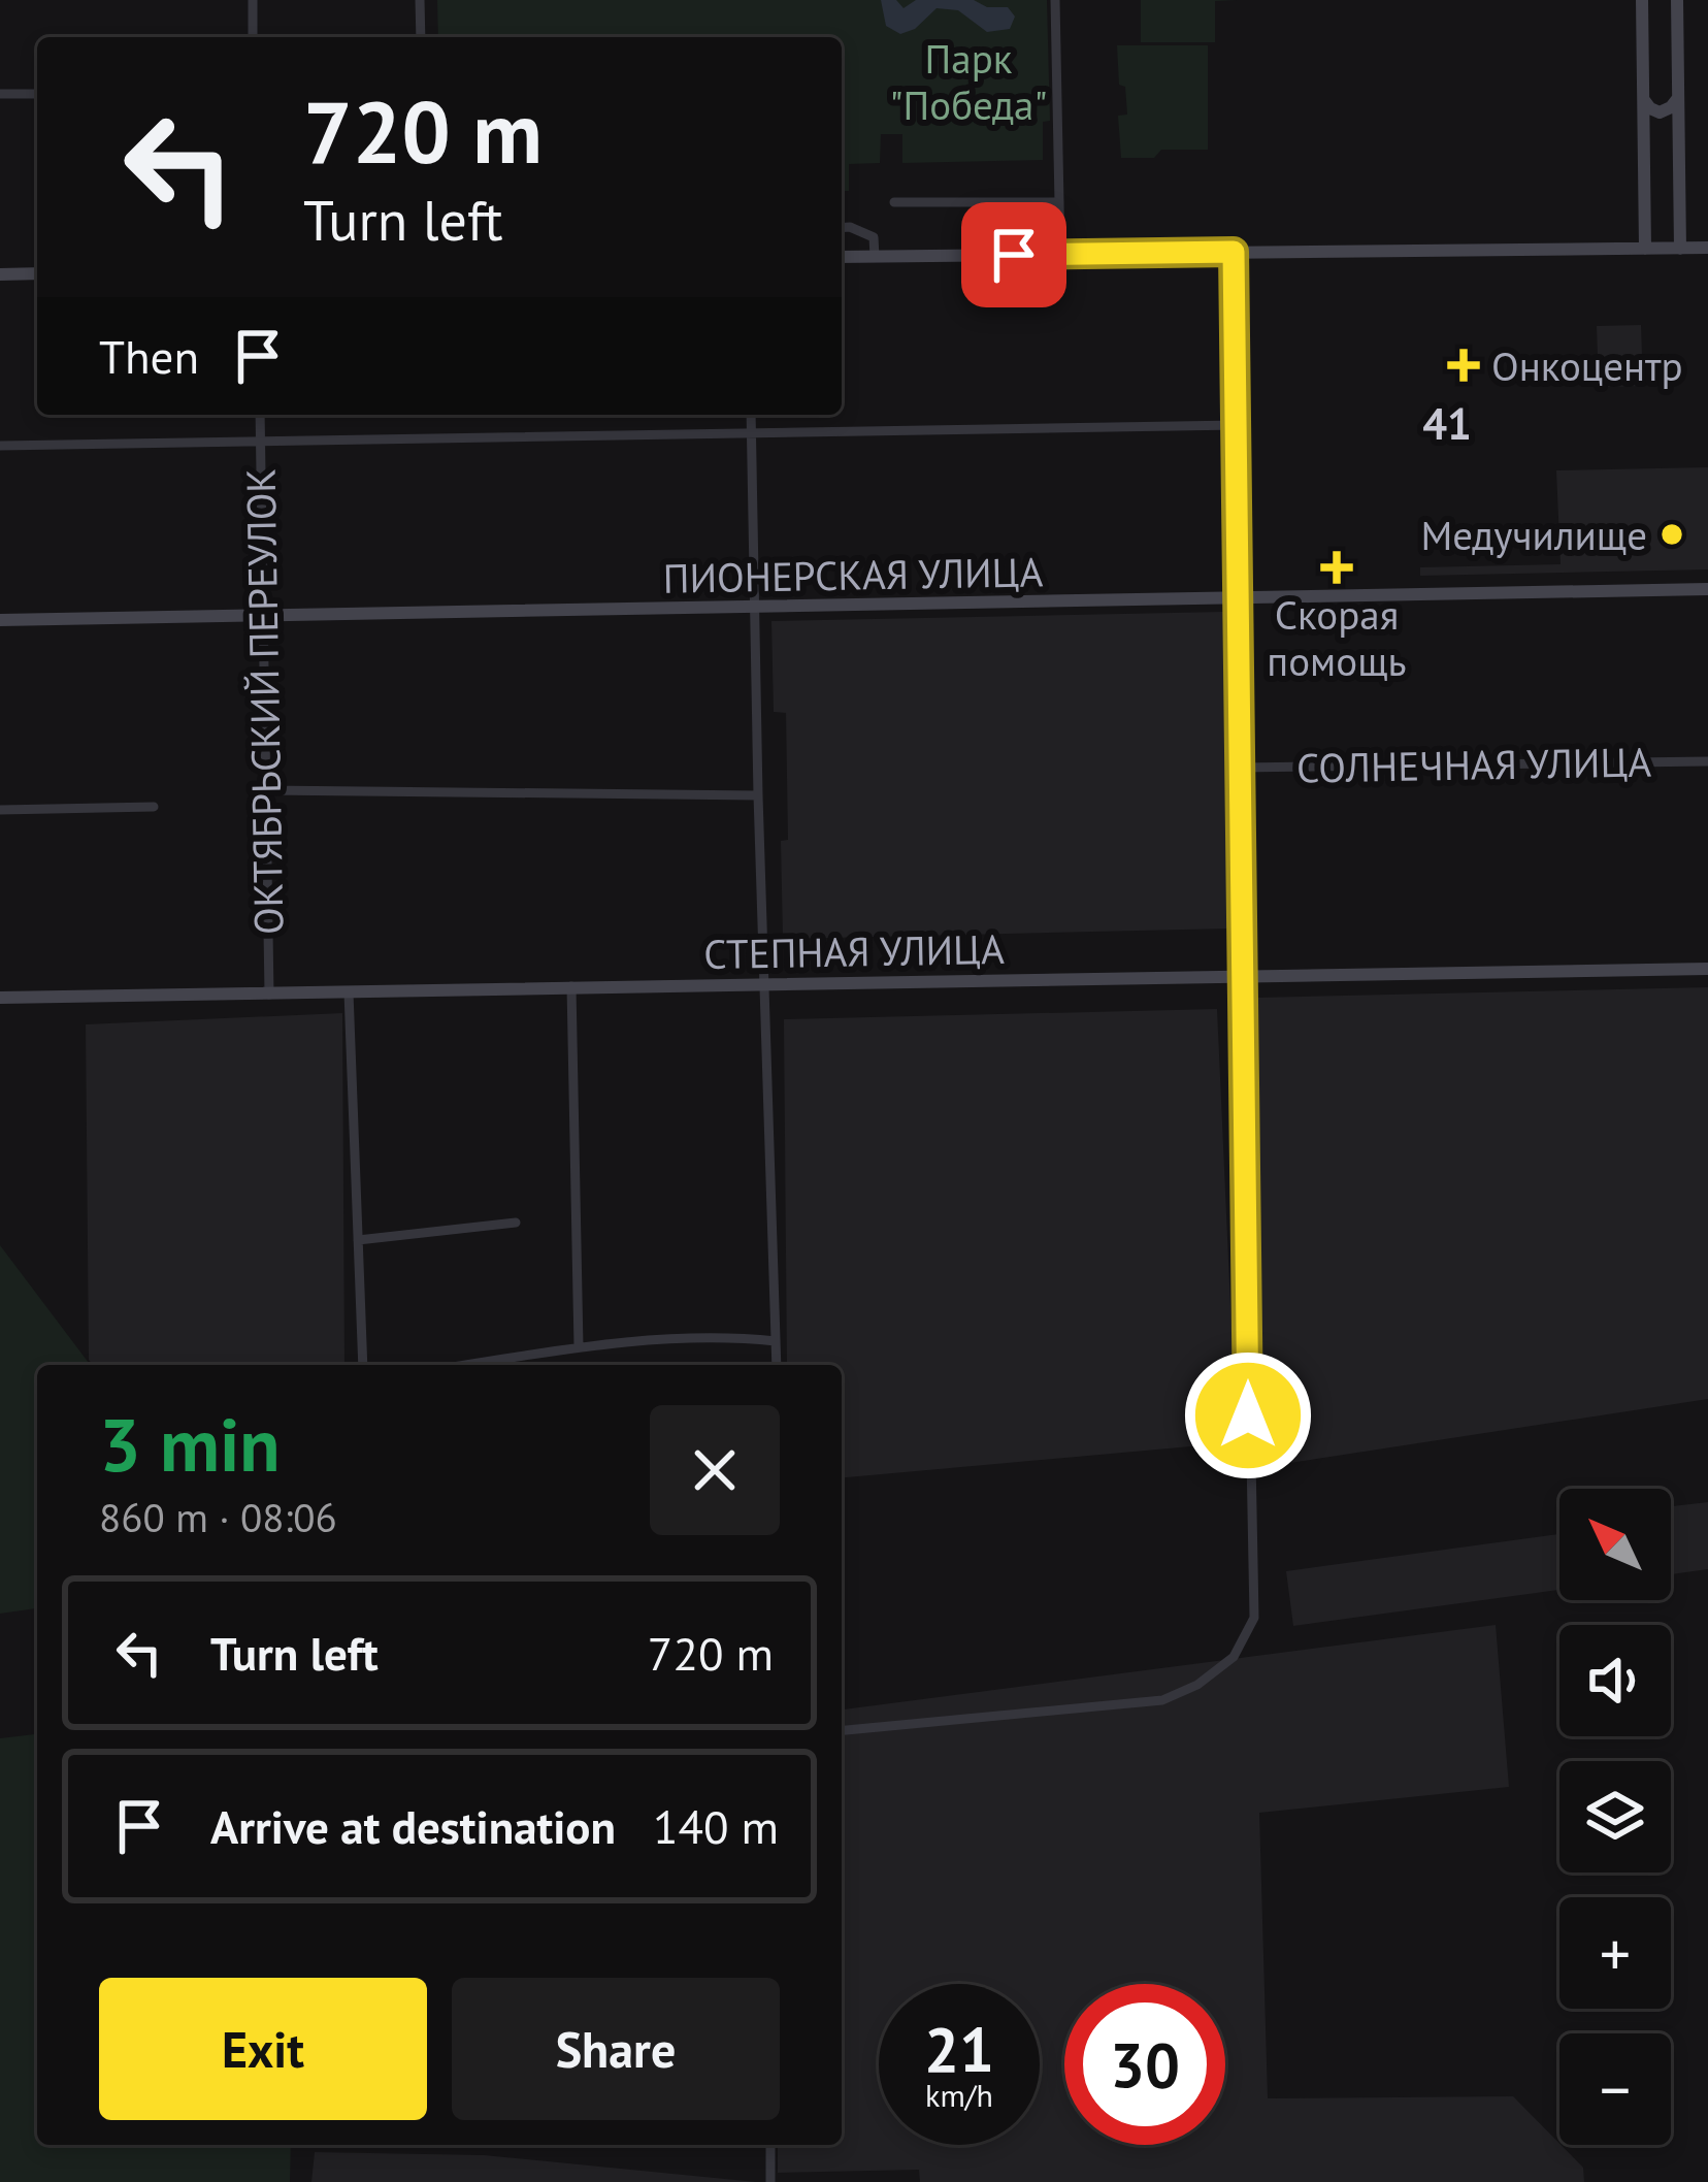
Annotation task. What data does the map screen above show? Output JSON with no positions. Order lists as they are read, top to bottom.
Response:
{
  "streets": {
    "street": [
      "ПИОНЕРСКАЯ УЛИЦА",
      "ОКТЯБРЬСКИЙ ПЕРЕУЛОК",
      "СОЛНЕЧНАЯ УЛИЦА",
      "СТЕПНАЯ УЛИЦА"
    ]
  },
  "crossings": [
    ["ПИОНЕРСКАЯ УЛИЦА", "ОКТЯБРЬСКИЙ ПЕРЕУЛОК"],
    ["ОКТЯБРЬСКИЙ ПЕРЕУЛОК", "СТЕПНАЯ УЛИЦА"]
  ],
  "districts": ["41"],
  "parks": ["Парк \"Победа\""],
  "places": {
    "health": ["Онкоцентр", "Скорая помощь"],
    "other": ["Медучилище"]
  },
  "north": "top left",
  "page": {
    "turn": ["720 m", "Turn left"],
    "then": "Then",
    "heading": ["3 min", "860 m · 08:06"],
    "map_buttons": ["+", "−"],
    "list": [
      {
        "name": "Turn left",
        "value": "720 m"
      },
      {
        "name": "Arrive at destination",
        "value": "140 m"
      }
    ],
    "buttons": ["Exit", "Share"],
    "speed": "21 km/h",
    "limit": "30"
  }
}
